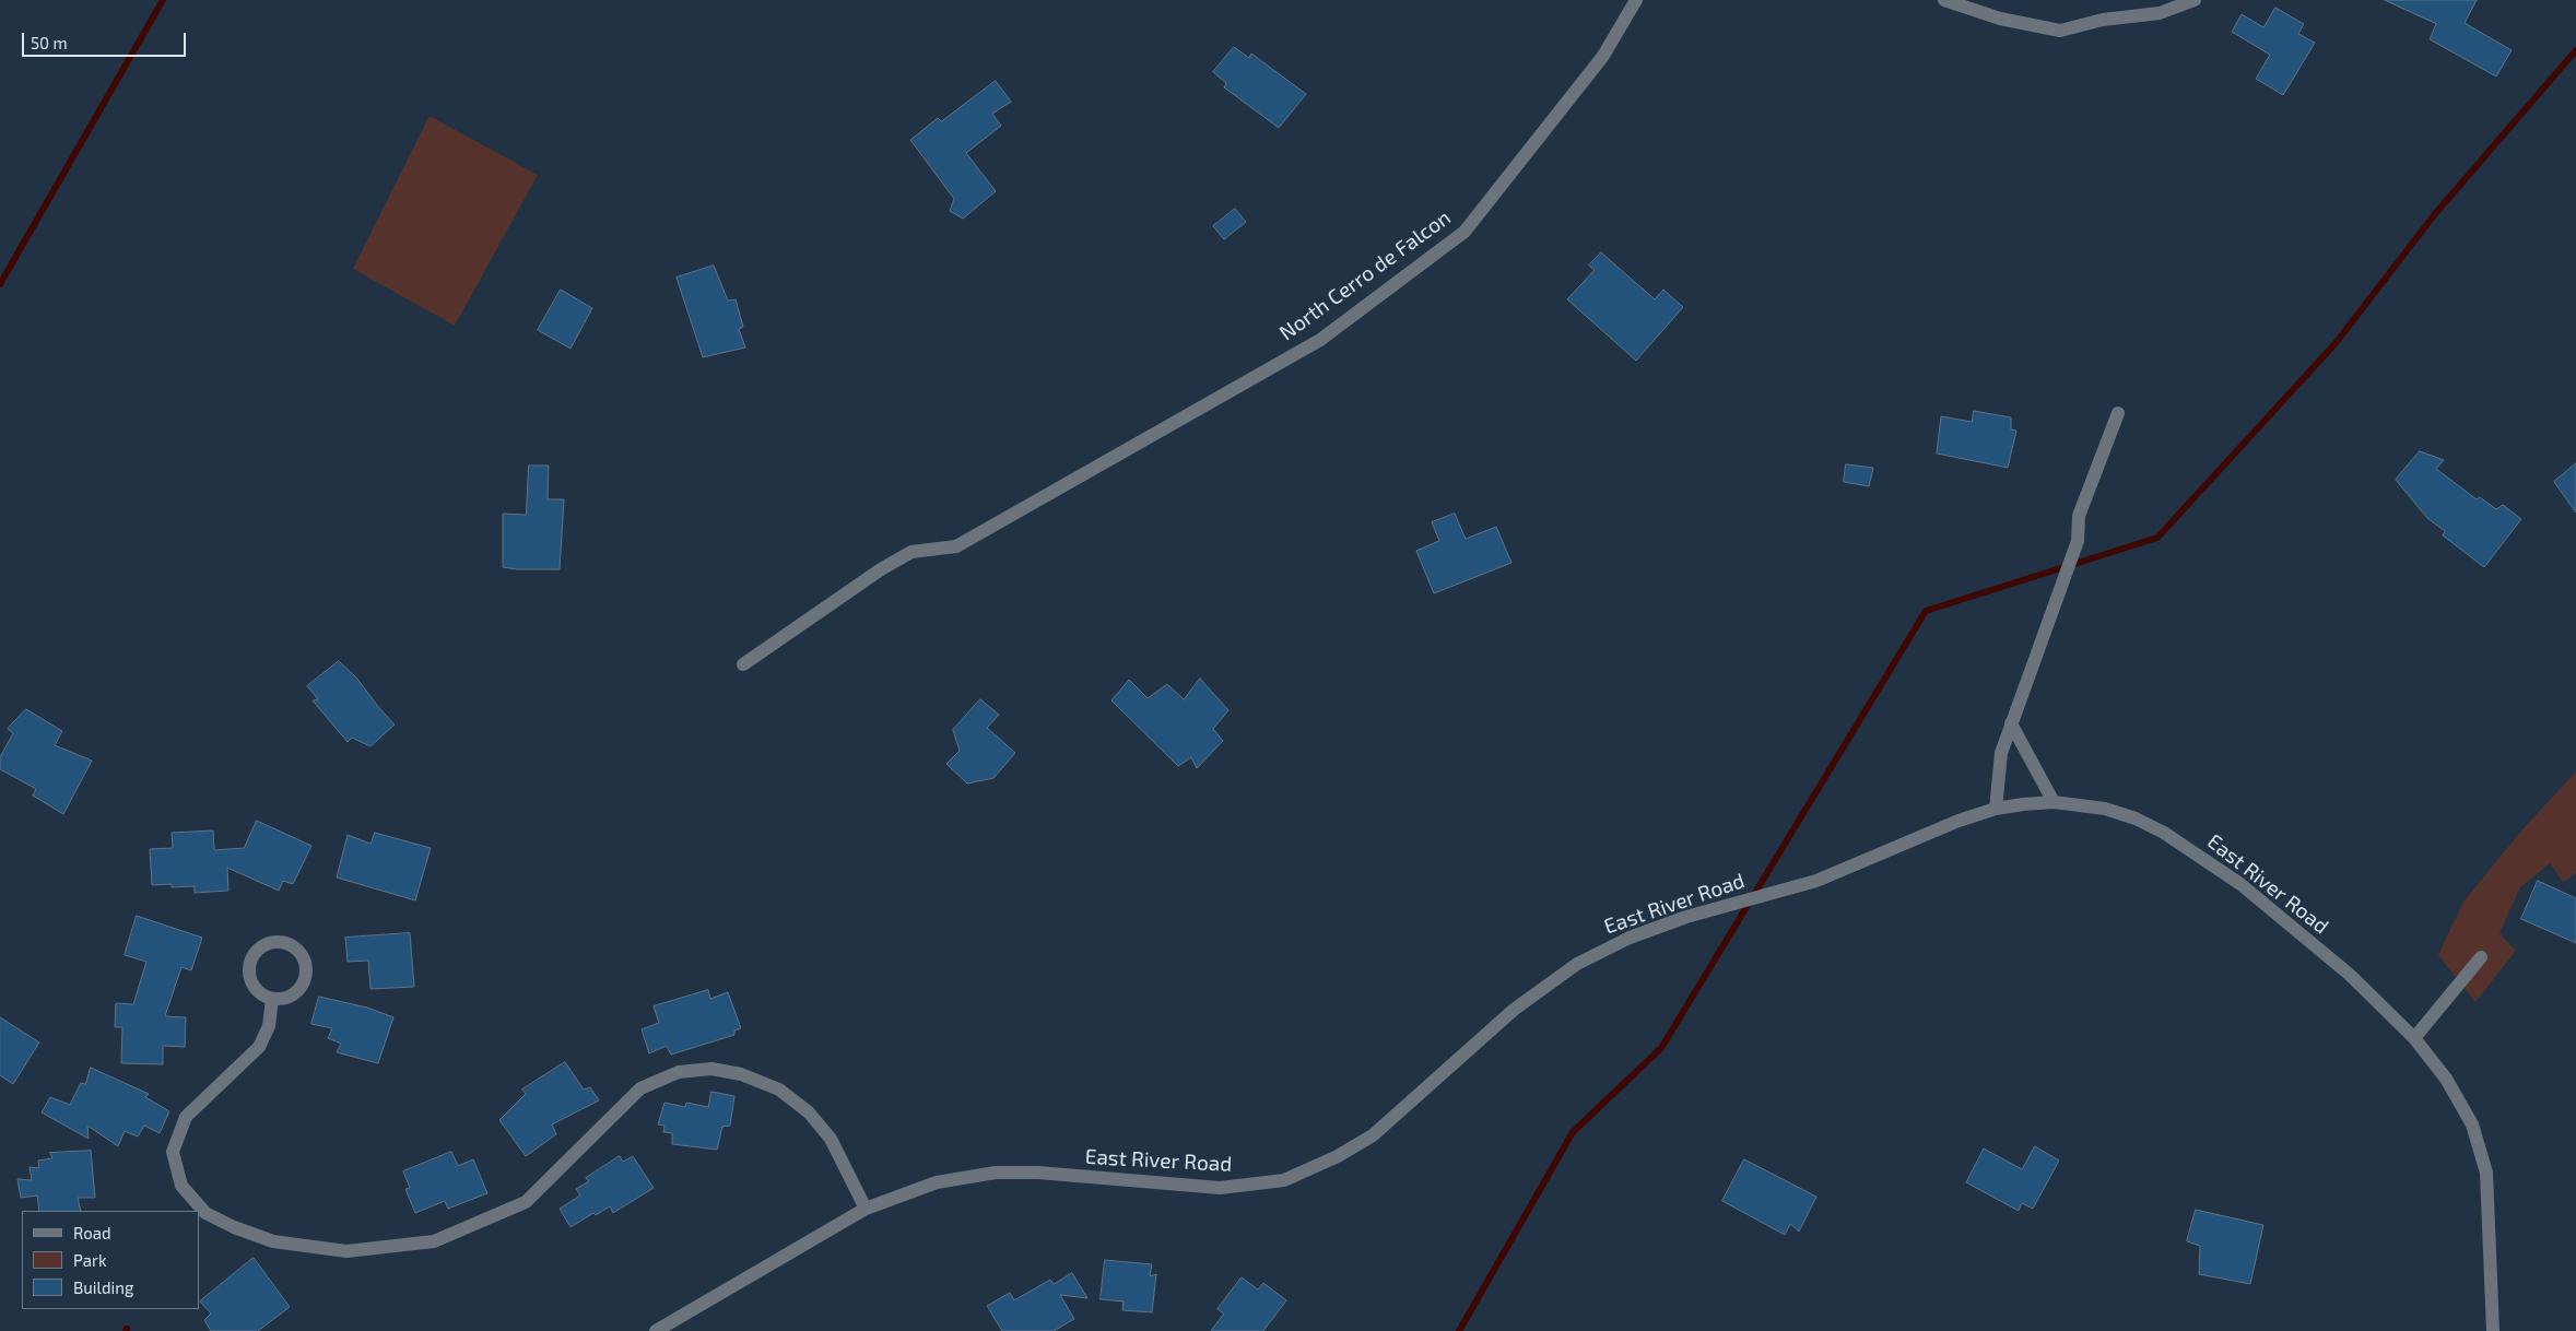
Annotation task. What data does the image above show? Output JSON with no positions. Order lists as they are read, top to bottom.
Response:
{
  "streets": {
    "street": ["North Cerro de Falcon", "East River Road"]
  },
  "legend": ["Road", "Park", "Building"],
  "scale_bar": "50 m"
}
